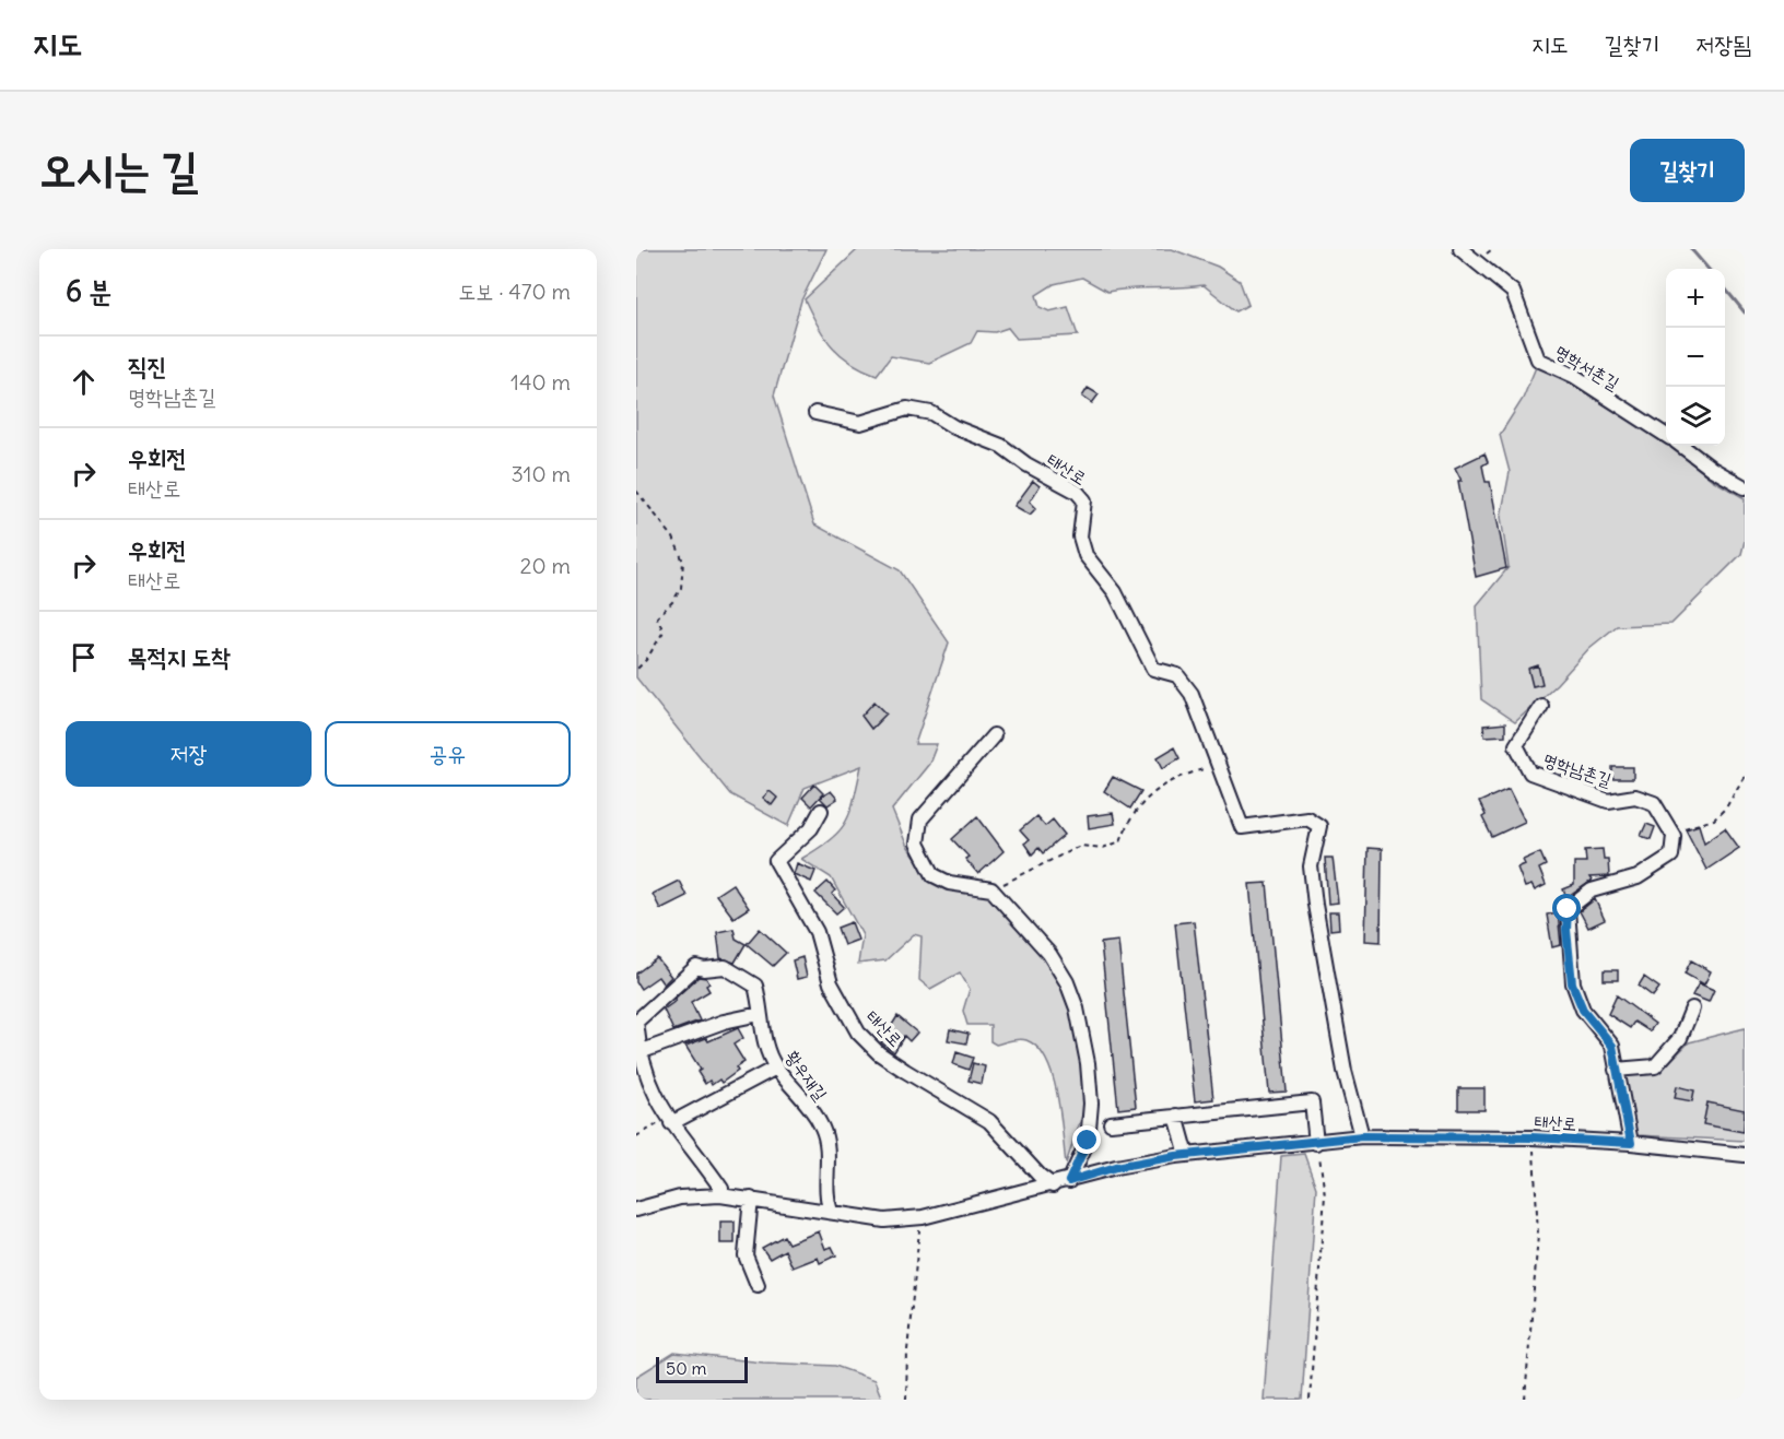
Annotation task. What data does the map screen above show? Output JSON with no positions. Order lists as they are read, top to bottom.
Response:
{
  "streets": {
    "street": [
      "명학서촌길",
      "태산로",
      "명학남촌길",
      "황우재길"
    ]
  },
  "crossings": [
    ["태산로", "황우재길"]
  ],
  "scale_bar": "50 m",
  "page": {
    "header": "지도",
    "nav": ["지도", "길찾기", "저장됨"],
    "buttons": [
      "길찾기",
      ["저장", "공유"]
    ],
    "title": "오시는 길",
    "heading": ["6 분", "도보 · 470 m"],
    "map_buttons": ["+", "−"],
    "list": [
      ["직진", "명학남촌길", "140 m"],
      ["우회전", "태산로", "310 m"],
      ["우회전", "태산로", "20 m"],
      "목적지 도착"
    ],
    "scale": "50 m"
  }
}
